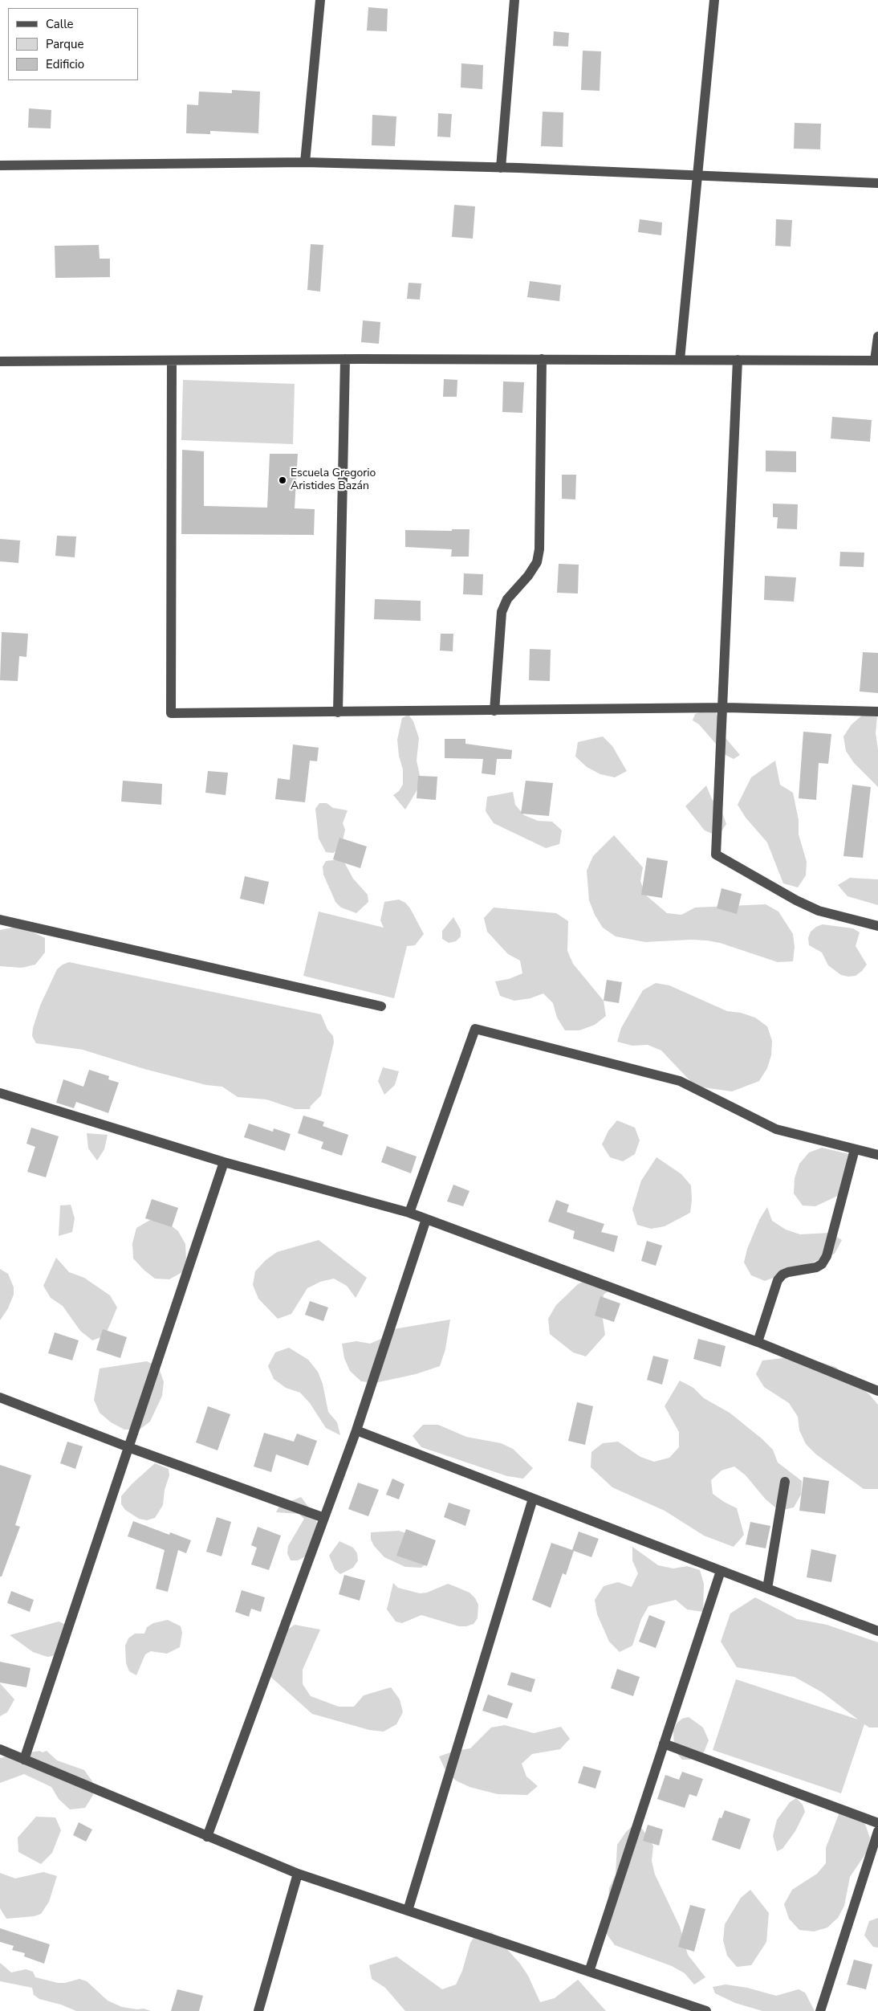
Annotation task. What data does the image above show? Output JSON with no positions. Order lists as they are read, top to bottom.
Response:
{
  "places": ["Escuela Gregorio Aristides Bazán"],
  "legend": ["Calle", "Parque", "Edificio"]
}
